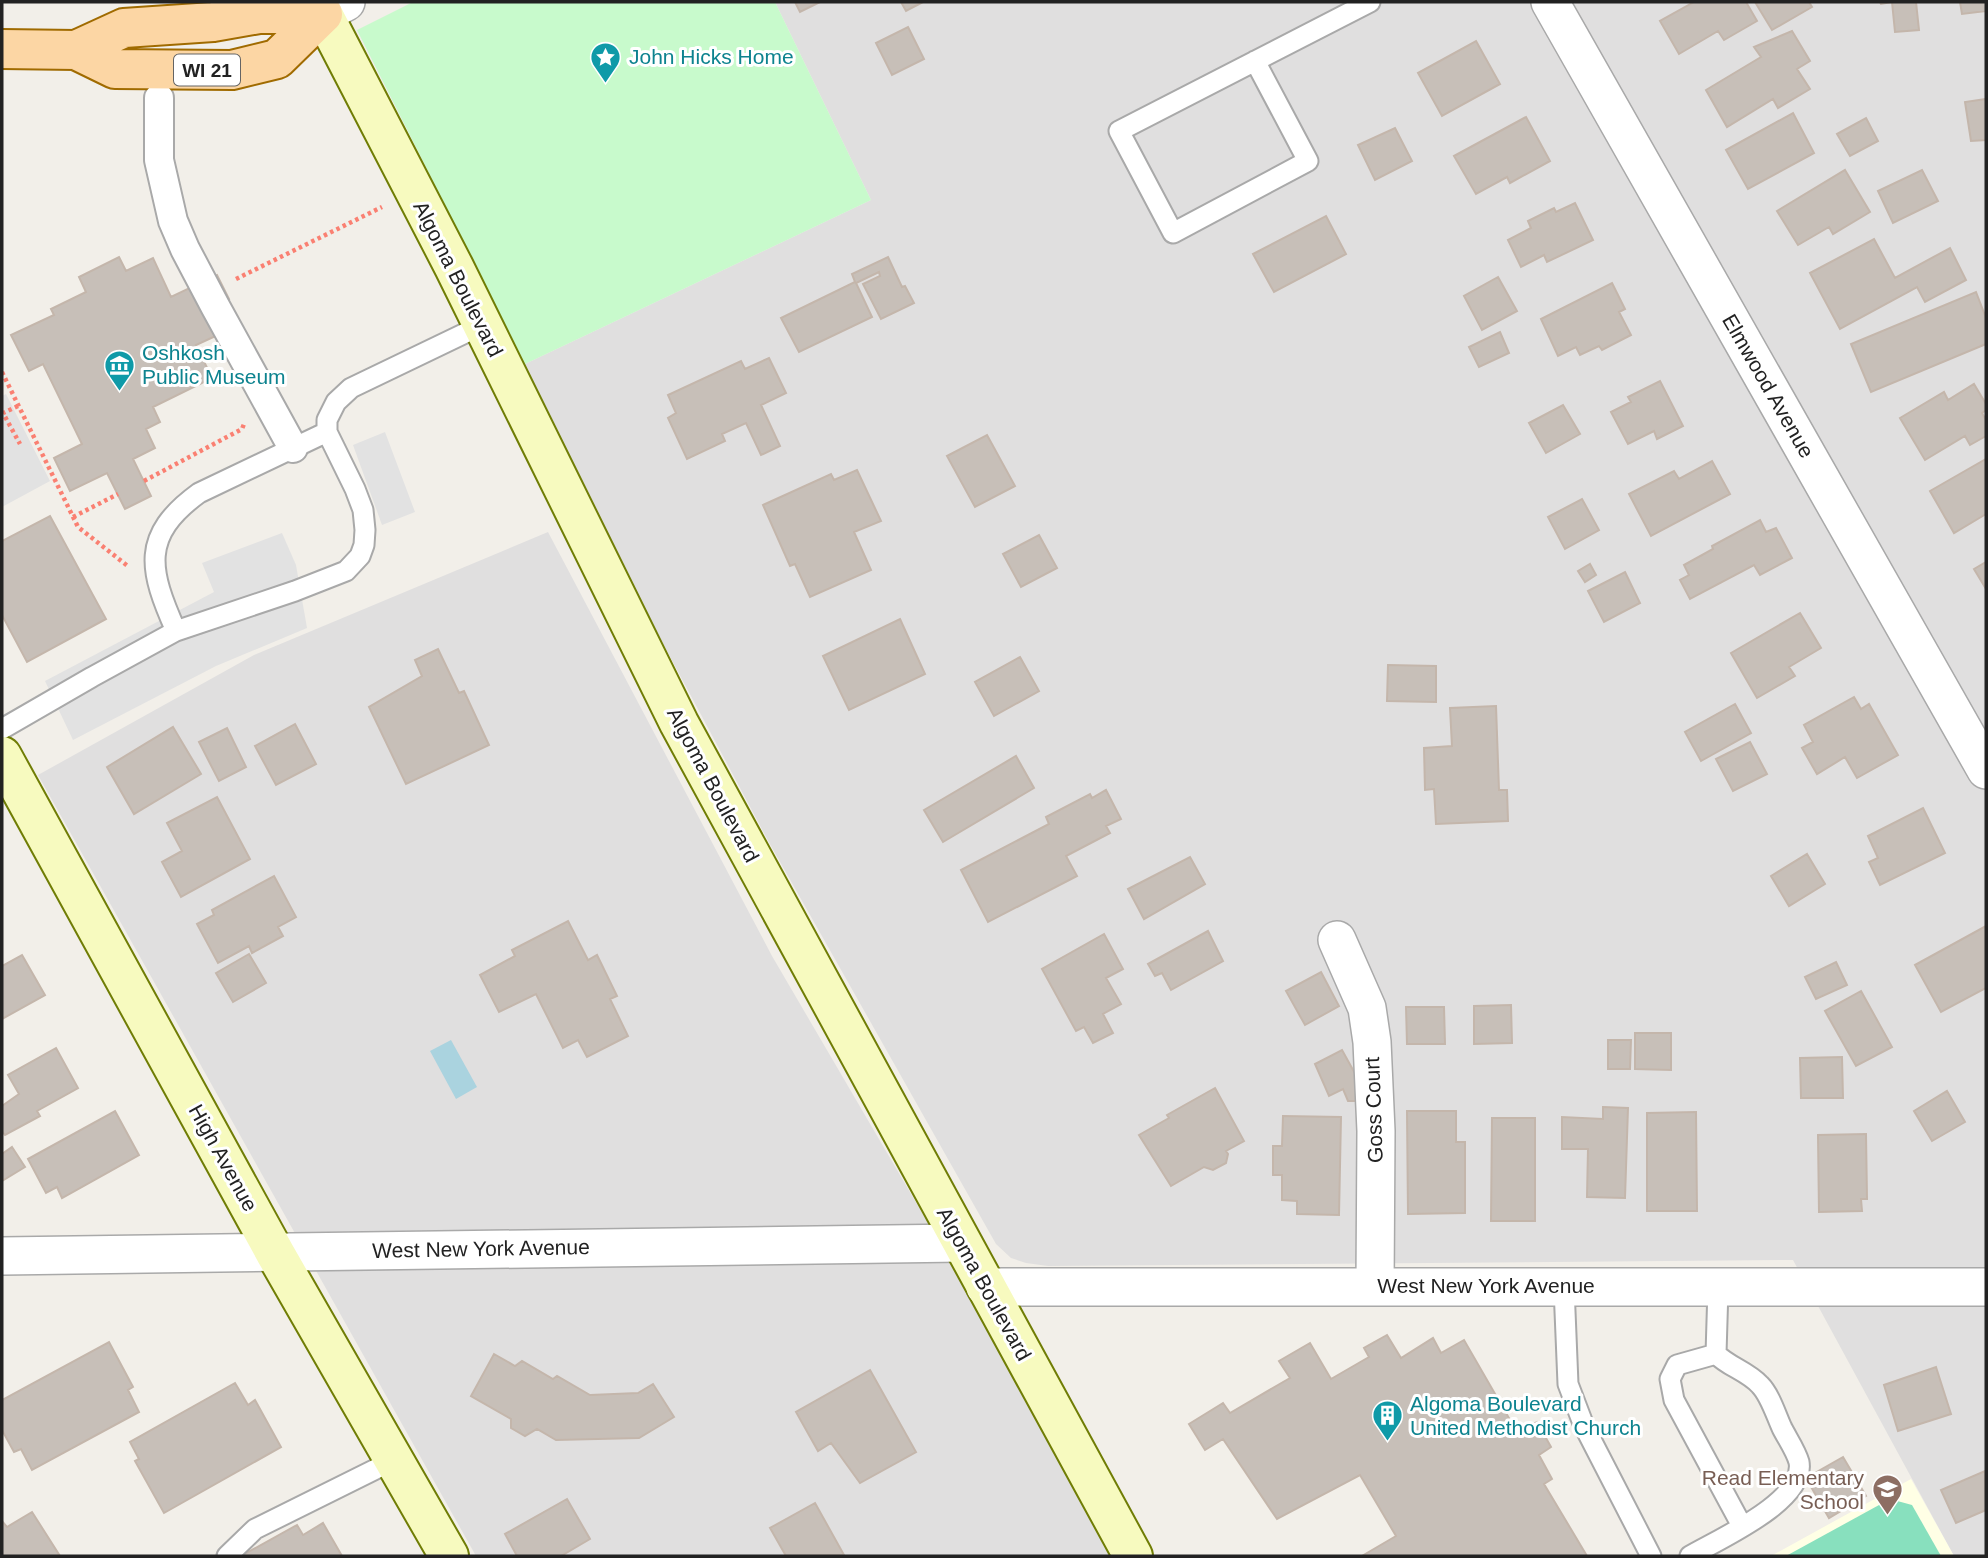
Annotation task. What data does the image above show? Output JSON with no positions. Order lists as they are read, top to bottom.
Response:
{
  "streets": {
    "main road": ["WI 21", "Algoma Boulevard", "High Avenue"],
    "street": ["Elmwood Avenue", "Goss Court", "West New York Avenue"]
  },
  "crossings": [
    ["WI 21", "Algoma Boulevard"],
    ["Algoma Boulevard", "West New York Avenue"],
    ["Goss Court", "West New York Avenue"],
    ["High Avenue", "West New York Avenue"]
  ],
  "places": {
    "place": ["John Hicks Home"],
    "museum": ["Oshkosh Public Museum"],
    "building": ["Algoma Boulevard United Methodist Church"],
    "school or university": ["Read Elementary School"]
  }
}
